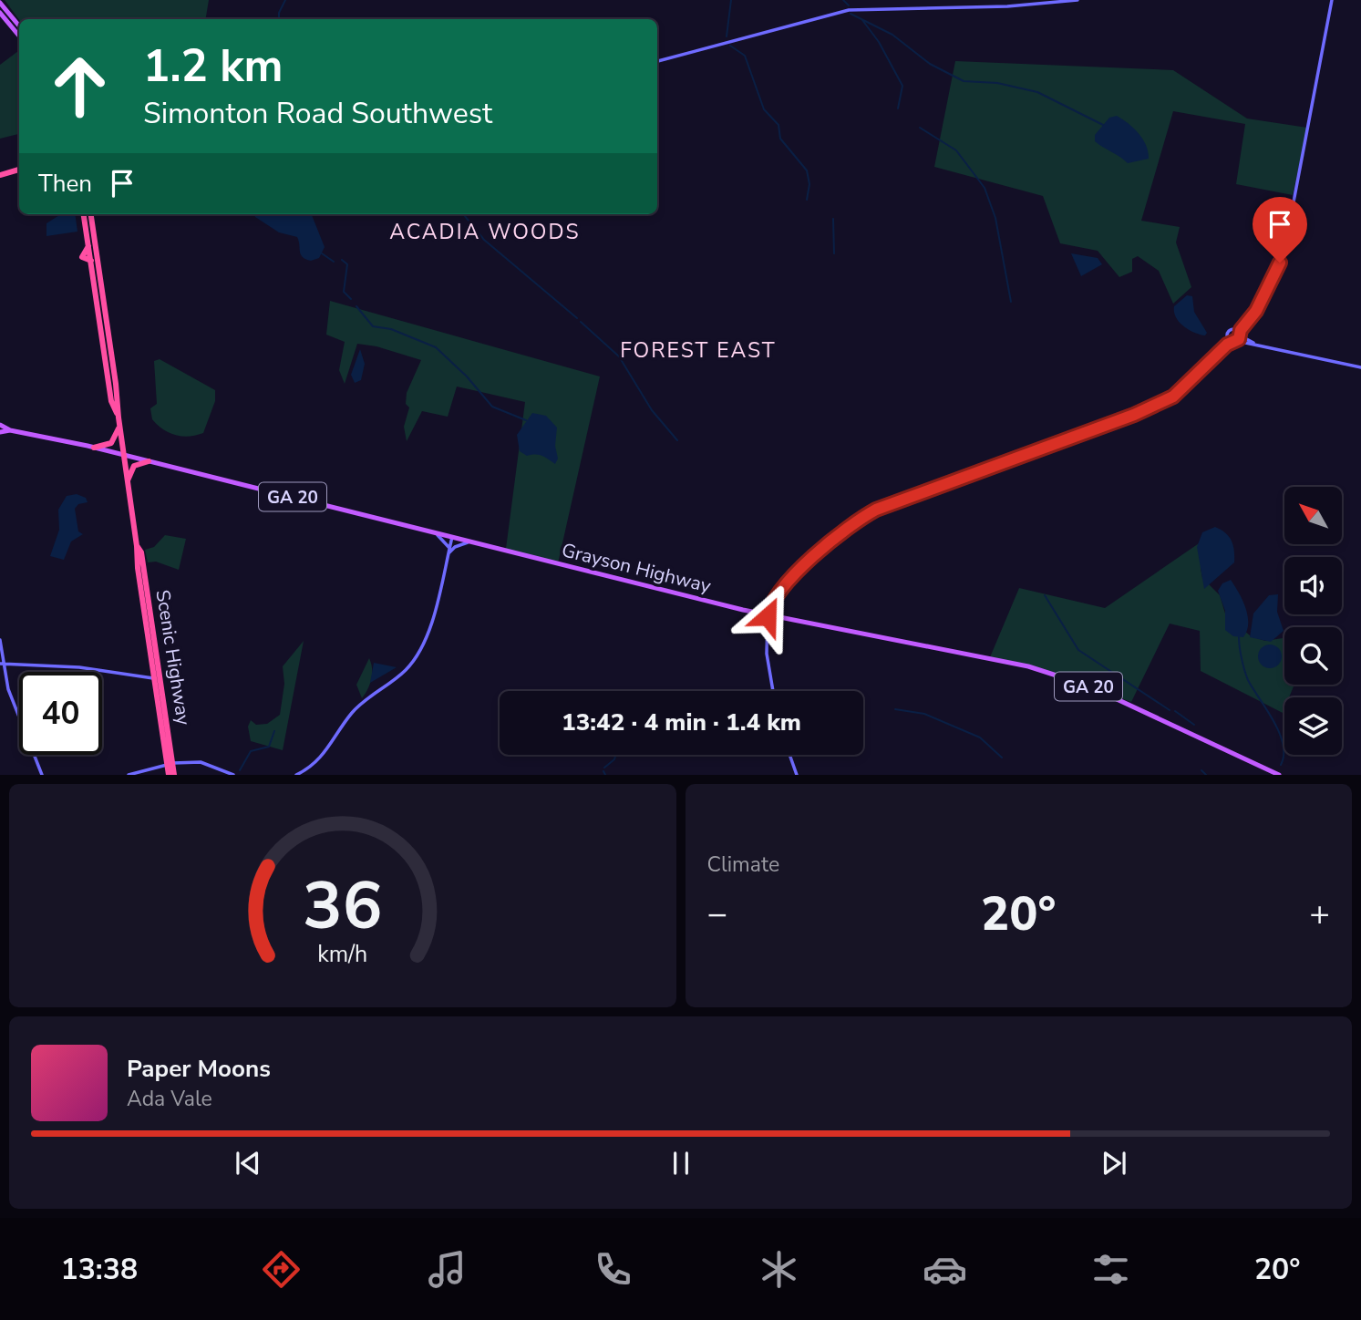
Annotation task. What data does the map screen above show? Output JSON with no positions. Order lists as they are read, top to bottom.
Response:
{
  "streets": {
    "highway": ["Scenic Highway"],
    "main road": ["GA 20", "Grayson Highway"]
  },
  "crossings": [
    ["Grayson Highway", "Scenic Highway"]
  ],
  "districts": ["ACADIA WOODS", "FOREST EAST"],
  "north": "top left",
  "page": {
    "turn": ["1.2 km", "Simonton Road Southwest"],
    "then": "Then",
    "limit": "40",
    "trip": "13:42 · 4 min · 1.4 km",
    "tile": "Climate",
    "heat": ["−", "20°", "+"],
    "song": ["Paper Moons", "Ada Vale"],
    "tabs": ["13:38", "20°"],
    "gauge": ["36", "km/h"]
  }
}
